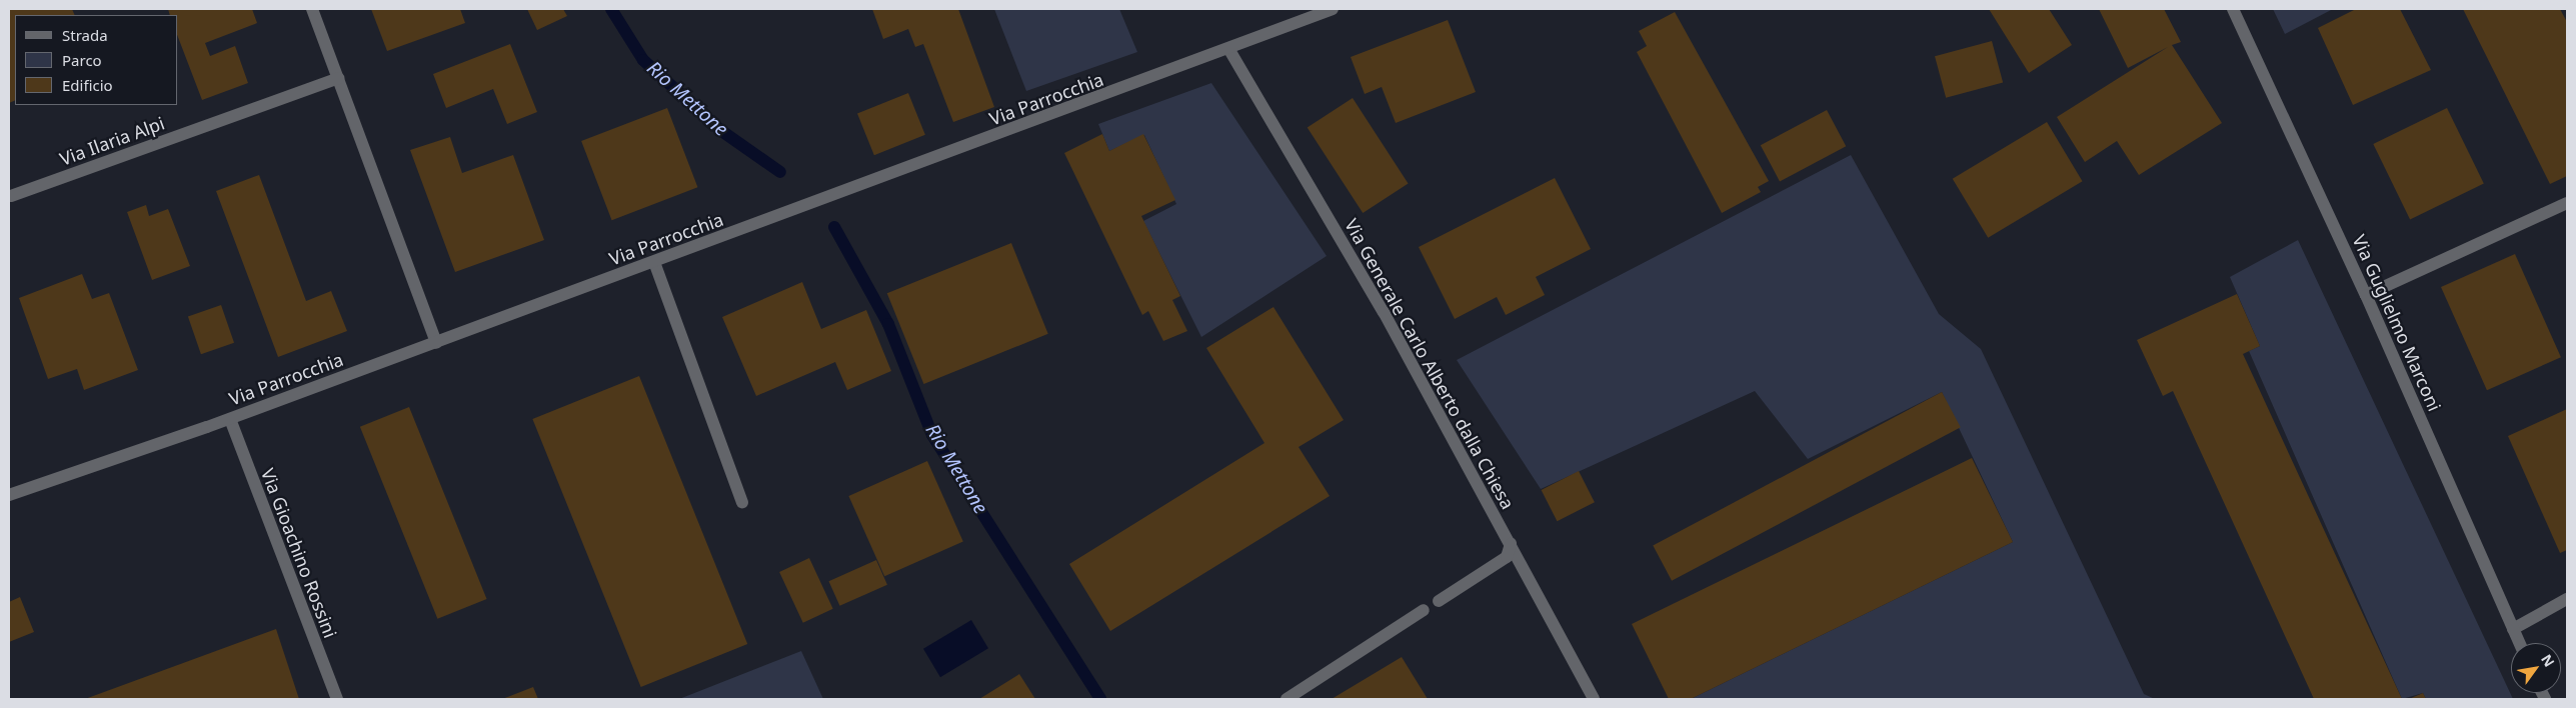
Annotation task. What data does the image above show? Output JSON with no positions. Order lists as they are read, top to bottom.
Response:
{
  "streets": {
    "street": [
      "Via Parrocchia",
      "Via Ilaria Alpi",
      "Via Guglielmo Marconi",
      "Via Generale Carlo Alberto dalla Chiesa",
      "Via Gioachino Rossini"
    ]
  },
  "crossings": [
    ["Via Parrocchia", "Via Generale Carlo Alberto dalla Chiesa"],
    ["Via Parrocchia", "Via Gioachino Rossini"]
  ],
  "water": ["Rio Mettone"],
  "legend": ["Strada", "Parco", "Edificio"],
  "north": "top right"
}
